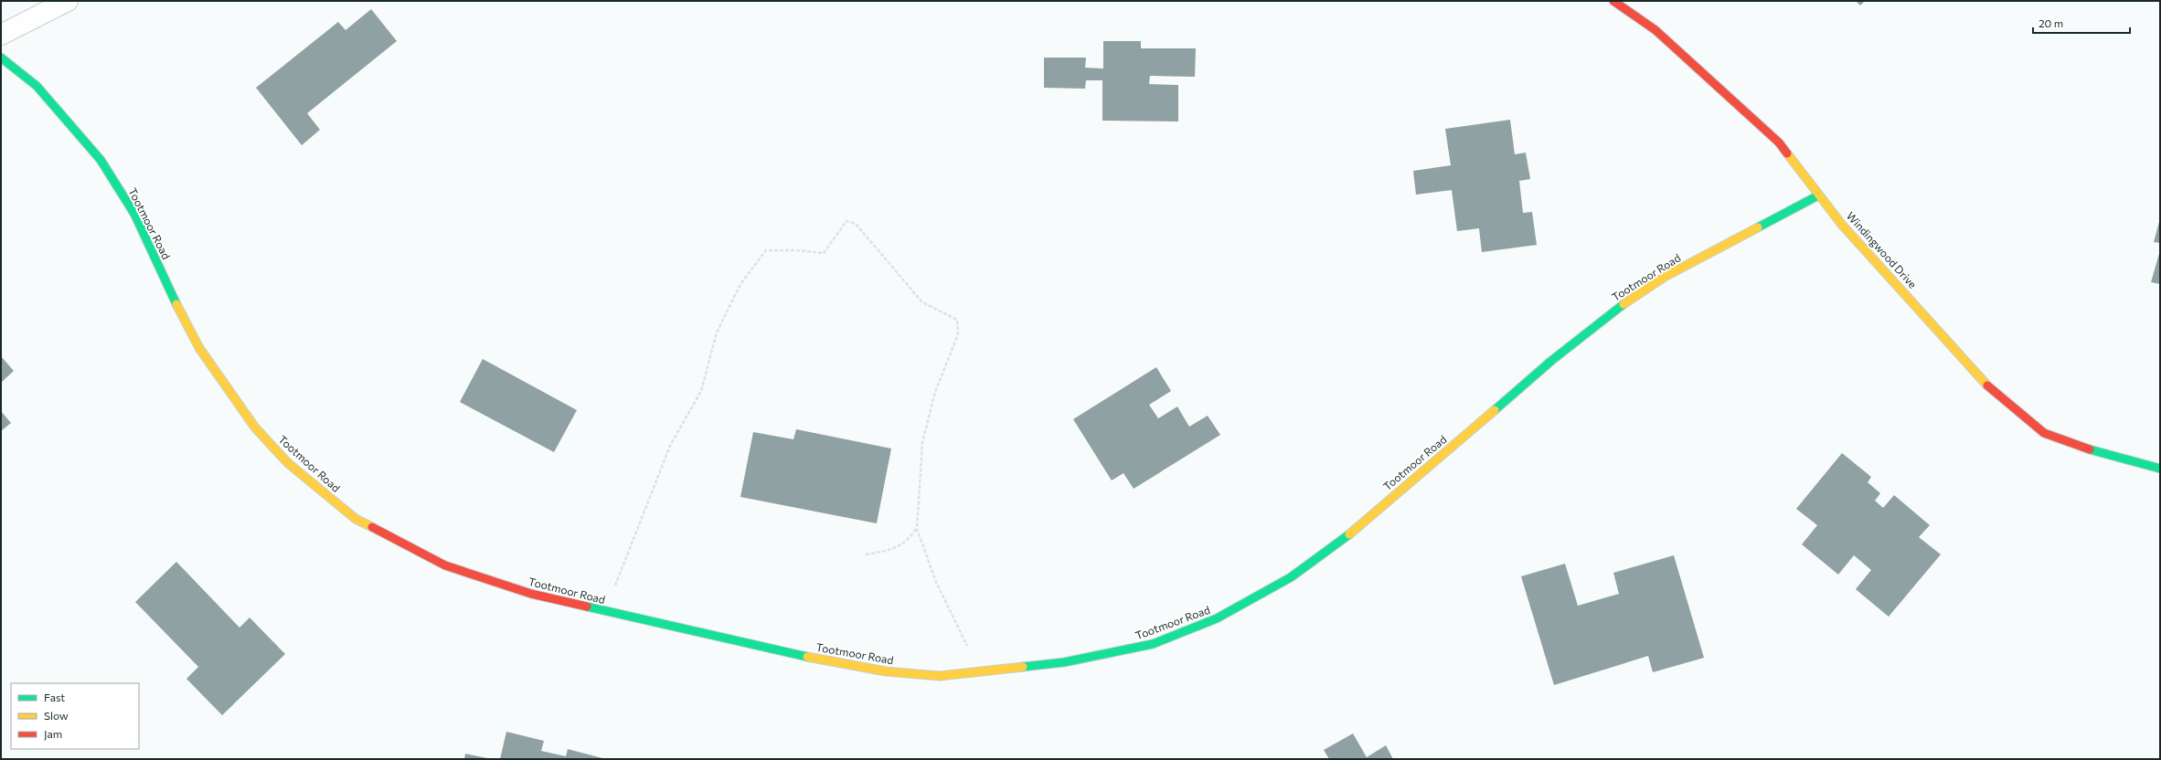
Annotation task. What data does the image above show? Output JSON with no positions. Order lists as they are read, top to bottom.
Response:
{
  "streets": {
    "street": ["Tootmoor Road", "Windingwood Drive"]
  },
  "crossings": [
    ["Tootmoor Road", "Windingwood Drive"]
  ],
  "legend": ["Fast", "Slow", "Jam"],
  "scale_bar": "20 m"
}
